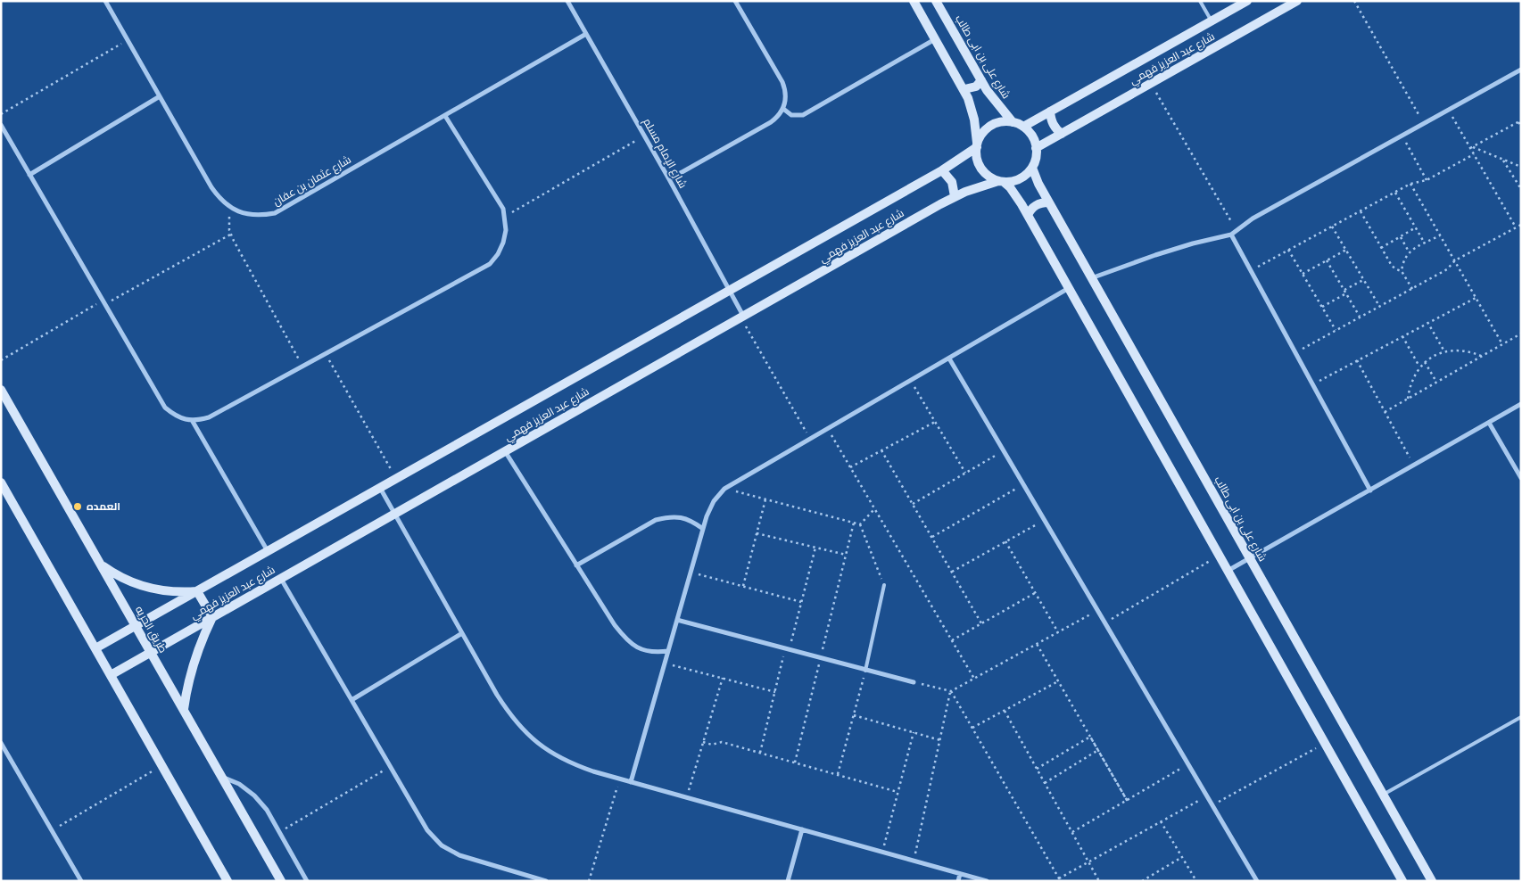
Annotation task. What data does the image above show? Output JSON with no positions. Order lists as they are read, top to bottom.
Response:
{
  "streets": {
    "street": [
      "شارع على بن ابى طالب",
      "شارع عبد العزيز فهمي",
      "شارع الإمام مسلم",
      "شارع عثمان بن عفان",
      "طريق الحريه"
    ]
  },
  "crossings": [
    ["شارع على بن ابى طالب", "شارع عبد العزيز فهمي"],
    ["شارع عبد العزيز فهمي", "شارع الإمام مسلم"],
    ["شارع عبد العزيز فهمي", "طريق الحريه"],
    ["شارع الإمام مسلم", "شارع عثمان بن عفان"]
  ],
  "places": ["العمده"]
}
